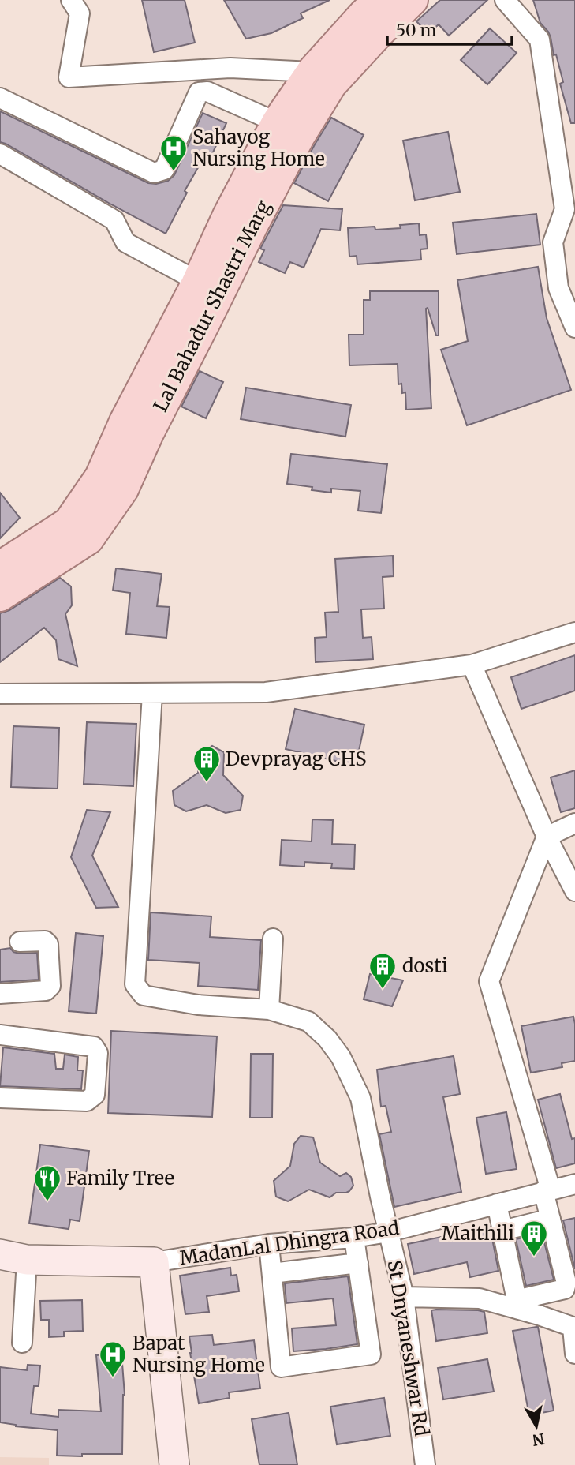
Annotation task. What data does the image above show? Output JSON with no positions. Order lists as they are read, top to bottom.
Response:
{
  "streets": {
    "main road": ["Lal Bahadur Shastri Marg"],
    "street": ["MadanLal Dhingra Road", "St Dnyaneshwar Rd"]
  },
  "crossings": [
    ["MadanLal Dhingra Road", "St Dnyaneshwar Rd"]
  ],
  "places": {
    "hospital": ["Sahayog Nursing Home", "Bapat Nursing Home"],
    "building": ["Devprayag CHS", "dosti", "Maithili"],
    "restaurant": ["Family Tree"]
  },
  "scale_bar": "50 m",
  "north": "bottom"
}
